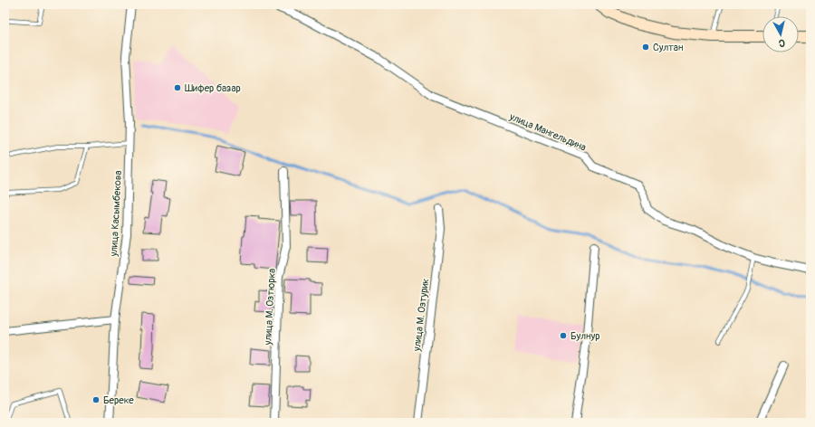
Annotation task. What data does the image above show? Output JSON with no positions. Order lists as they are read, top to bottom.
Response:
{
  "streets": {
    "street": [
      "улица Мангельдина",
      "улица Касымбекова",
      "улица М. Озтюрка",
      "улица М. Озтурик"
    ]
  },
  "places": [
    "Султан",
    "Шифер базар",
    "Булнур",
    "Береке"
  ],
  "north": "bottom"
}
